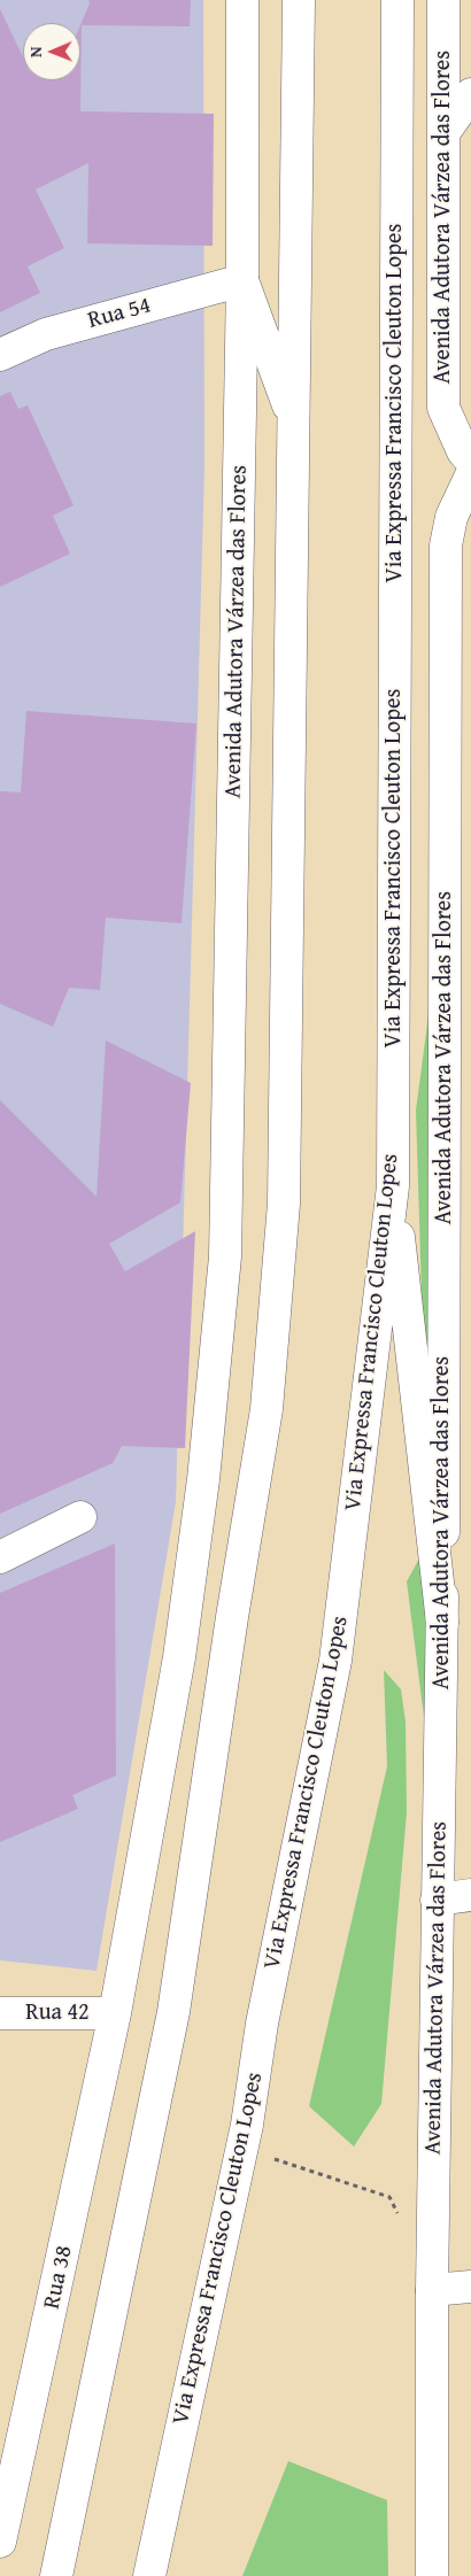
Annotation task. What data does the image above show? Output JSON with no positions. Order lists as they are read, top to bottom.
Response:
{
  "streets": {
    "main road": [
      "Avenida Adutora Várzea das Flores",
      "Rua 54",
      "Via Expressa Francisco Cleuton Lopes",
      "Rua 42",
      "Rua 38"
    ]
  },
  "crossings": [
    ["Avenida Adutora Várzea das Flores", "Rua 54"],
    ["Avenida Adutora Várzea das Flores", "Rua 42"],
    ["Avenida Adutora Várzea das Flores", "Rua 38"],
    ["Rua 42", "Rua 38"]
  ],
  "north": "left"
}
